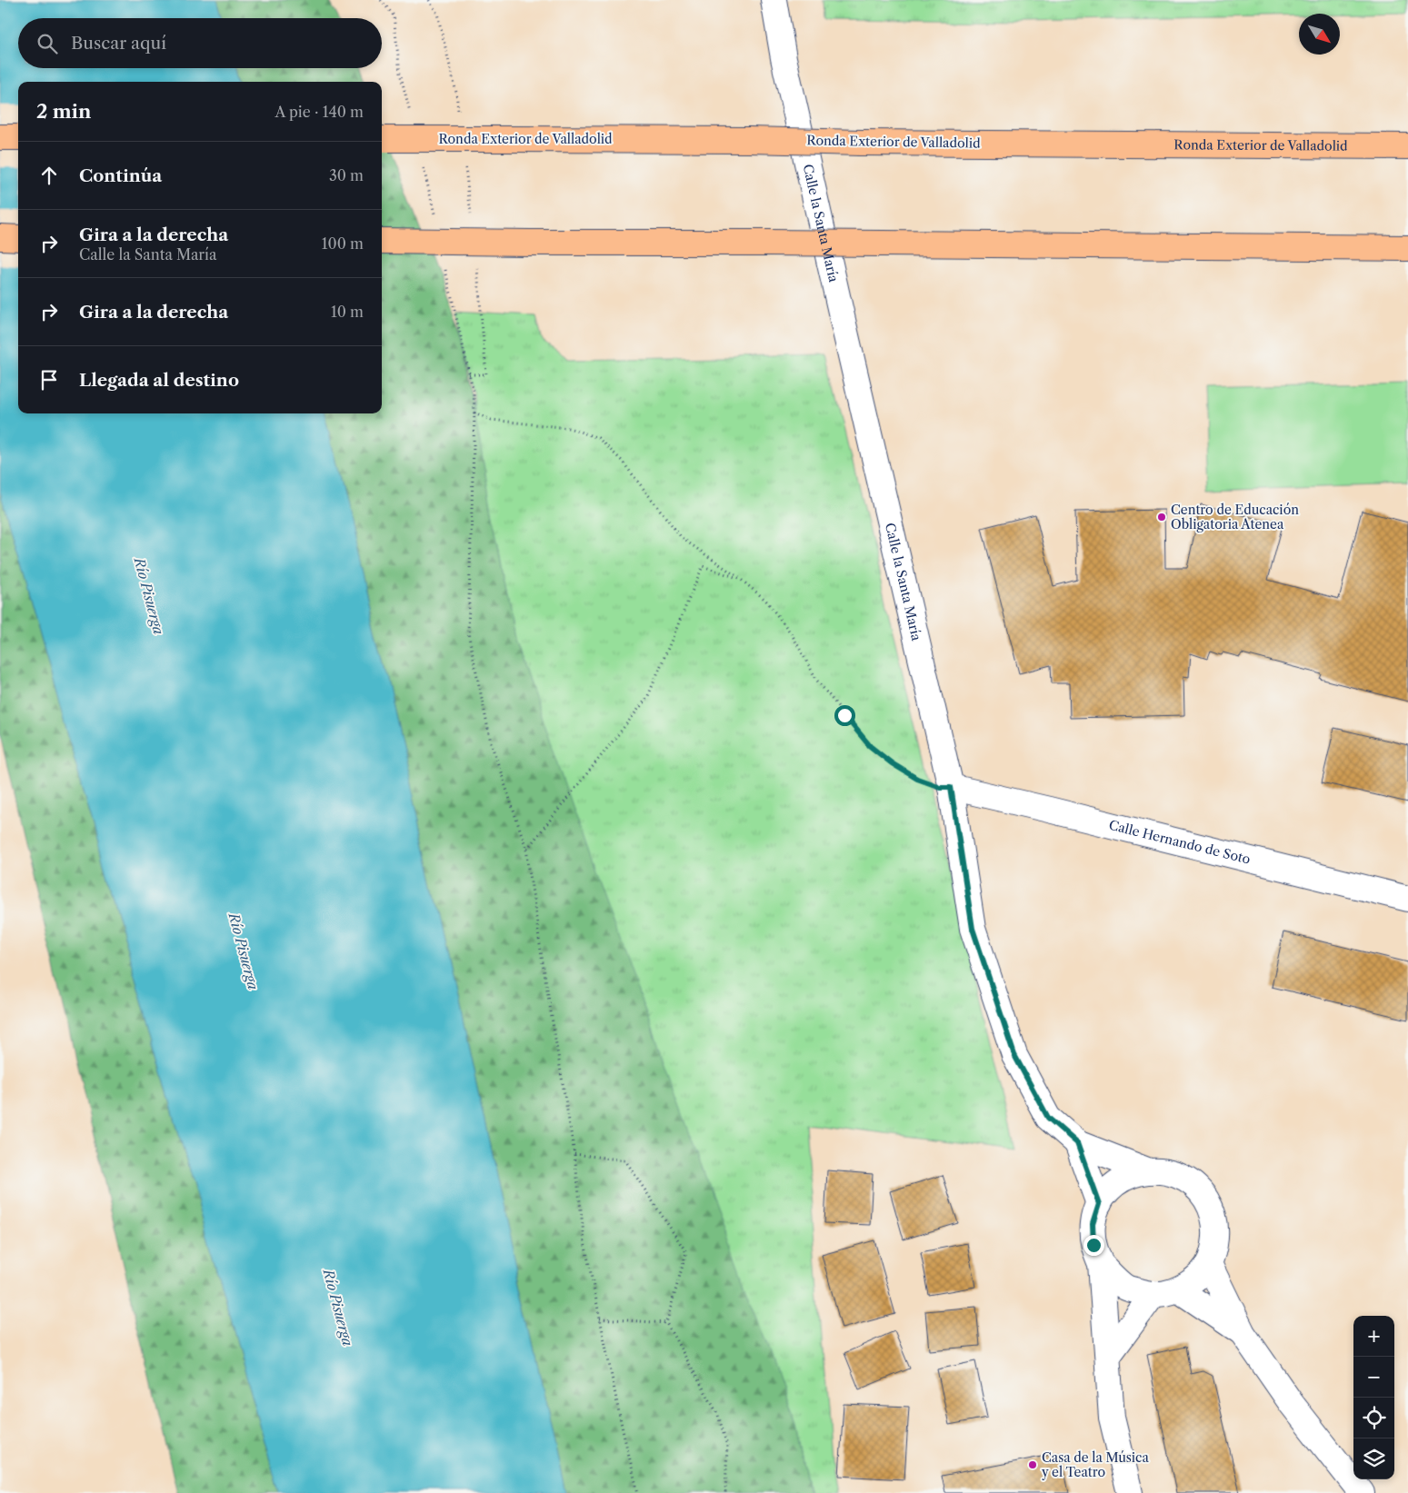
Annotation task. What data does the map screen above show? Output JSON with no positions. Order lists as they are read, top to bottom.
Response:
{
  "streets": {
    "highway": ["Ronda Exterior de Valladolid"],
    "street": ["Calle la Santa María", "Calle Hernando de Soto"]
  },
  "crossings": [
    ["Calle la Santa María", "Calle Hernando de Soto"]
  ],
  "water": ["Río Pisuerga"],
  "places": ["Centro de Educación Obligatoria Atenea", "Casa de la Música y el Teatro"],
  "north": "bottom right",
  "page": {
    "search": "Buscar aquí",
    "heading": ["2 min", "A pie · 140 m"],
    "list": [
      ["Continúa", "30 m"],
      ["Gira a la derecha", "Calle la Santa María", "100 m"],
      ["Gira a la derecha", "10 m"],
      "Llegada al destino"
    ],
    "map_buttons": ["+", "−"]
  }
}
